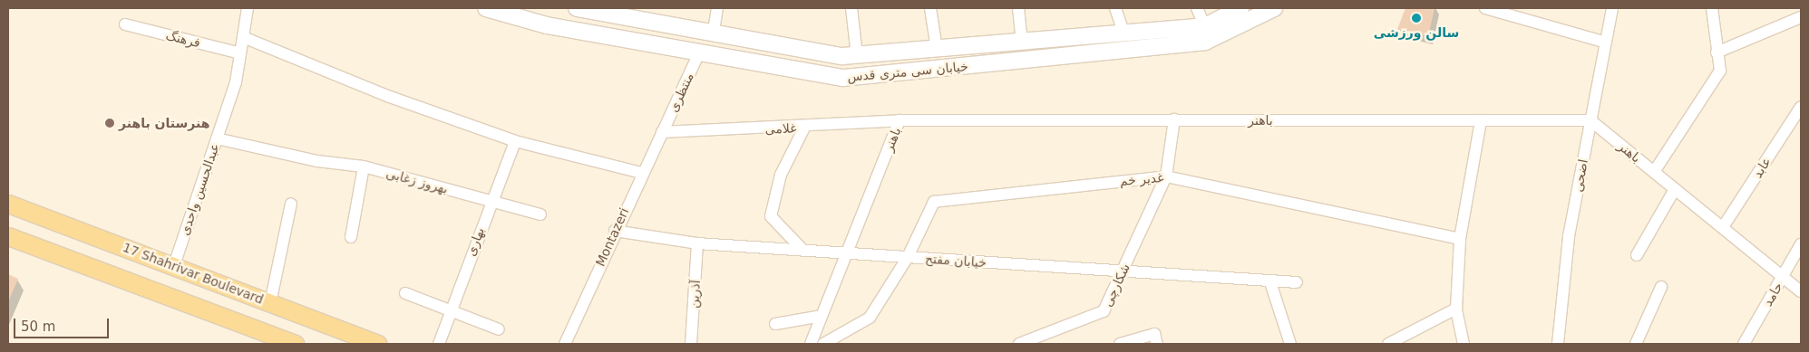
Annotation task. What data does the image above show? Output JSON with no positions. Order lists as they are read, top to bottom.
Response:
{
  "streets": {
    "main road": ["خیابان سی متری قدس", "17 Shahrivar Boulevard"],
    "street": [
      "فرهنگ",
      "منتظری",
      "باهنر",
      "غلامی",
      "عابد",
      "اضحی",
      "غدیر خم",
      "بهروز زغابی",
      "عبدالحسین واحدی",
      "Montazeri",
      "بهاری",
      "خیابان مفتح",
      "شکارچی",
      "آذرین",
      "حامد"
    ]
  },
  "crossings": [
    ["فرهنگ", "عبدالحسین واحدی"],
    ["خیابان سی متری قدس", "منتظری"],
    ["منتظری", "غلامی"],
    ["منتظری", "Montazeri"],
    ["باهنر", "غلامی"],
    ["باهنر", "عابد"],
    ["باهنر", "اضحی"],
    ["باهنر", "خیابان مفتح"],
    ["باهنر", "شکارچی"],
    ["باهنر", "حامد"],
    ["غلامی", "Montazeri"],
    ["غدیر خم", "خیابان مفتح"],
    ["غدیر خم", "شکارچی"],
    ["بهروز زغابی", "عبدالحسین واحدی"],
    ["بهروز زغابی", "بهاری"],
    ["عبدالحسین واحدی", "17 Shahrivar Boulevard"],
    ["Montazeri", "خیابان مفتح"],
    ["خیابان مفتح", "شکارچی"],
    ["خیابان مفتح", "آذرین"]
  ],
  "places": ["سالن ورزشی", "هنرستان باهنر"],
  "scale_bar": "50 m"
}
